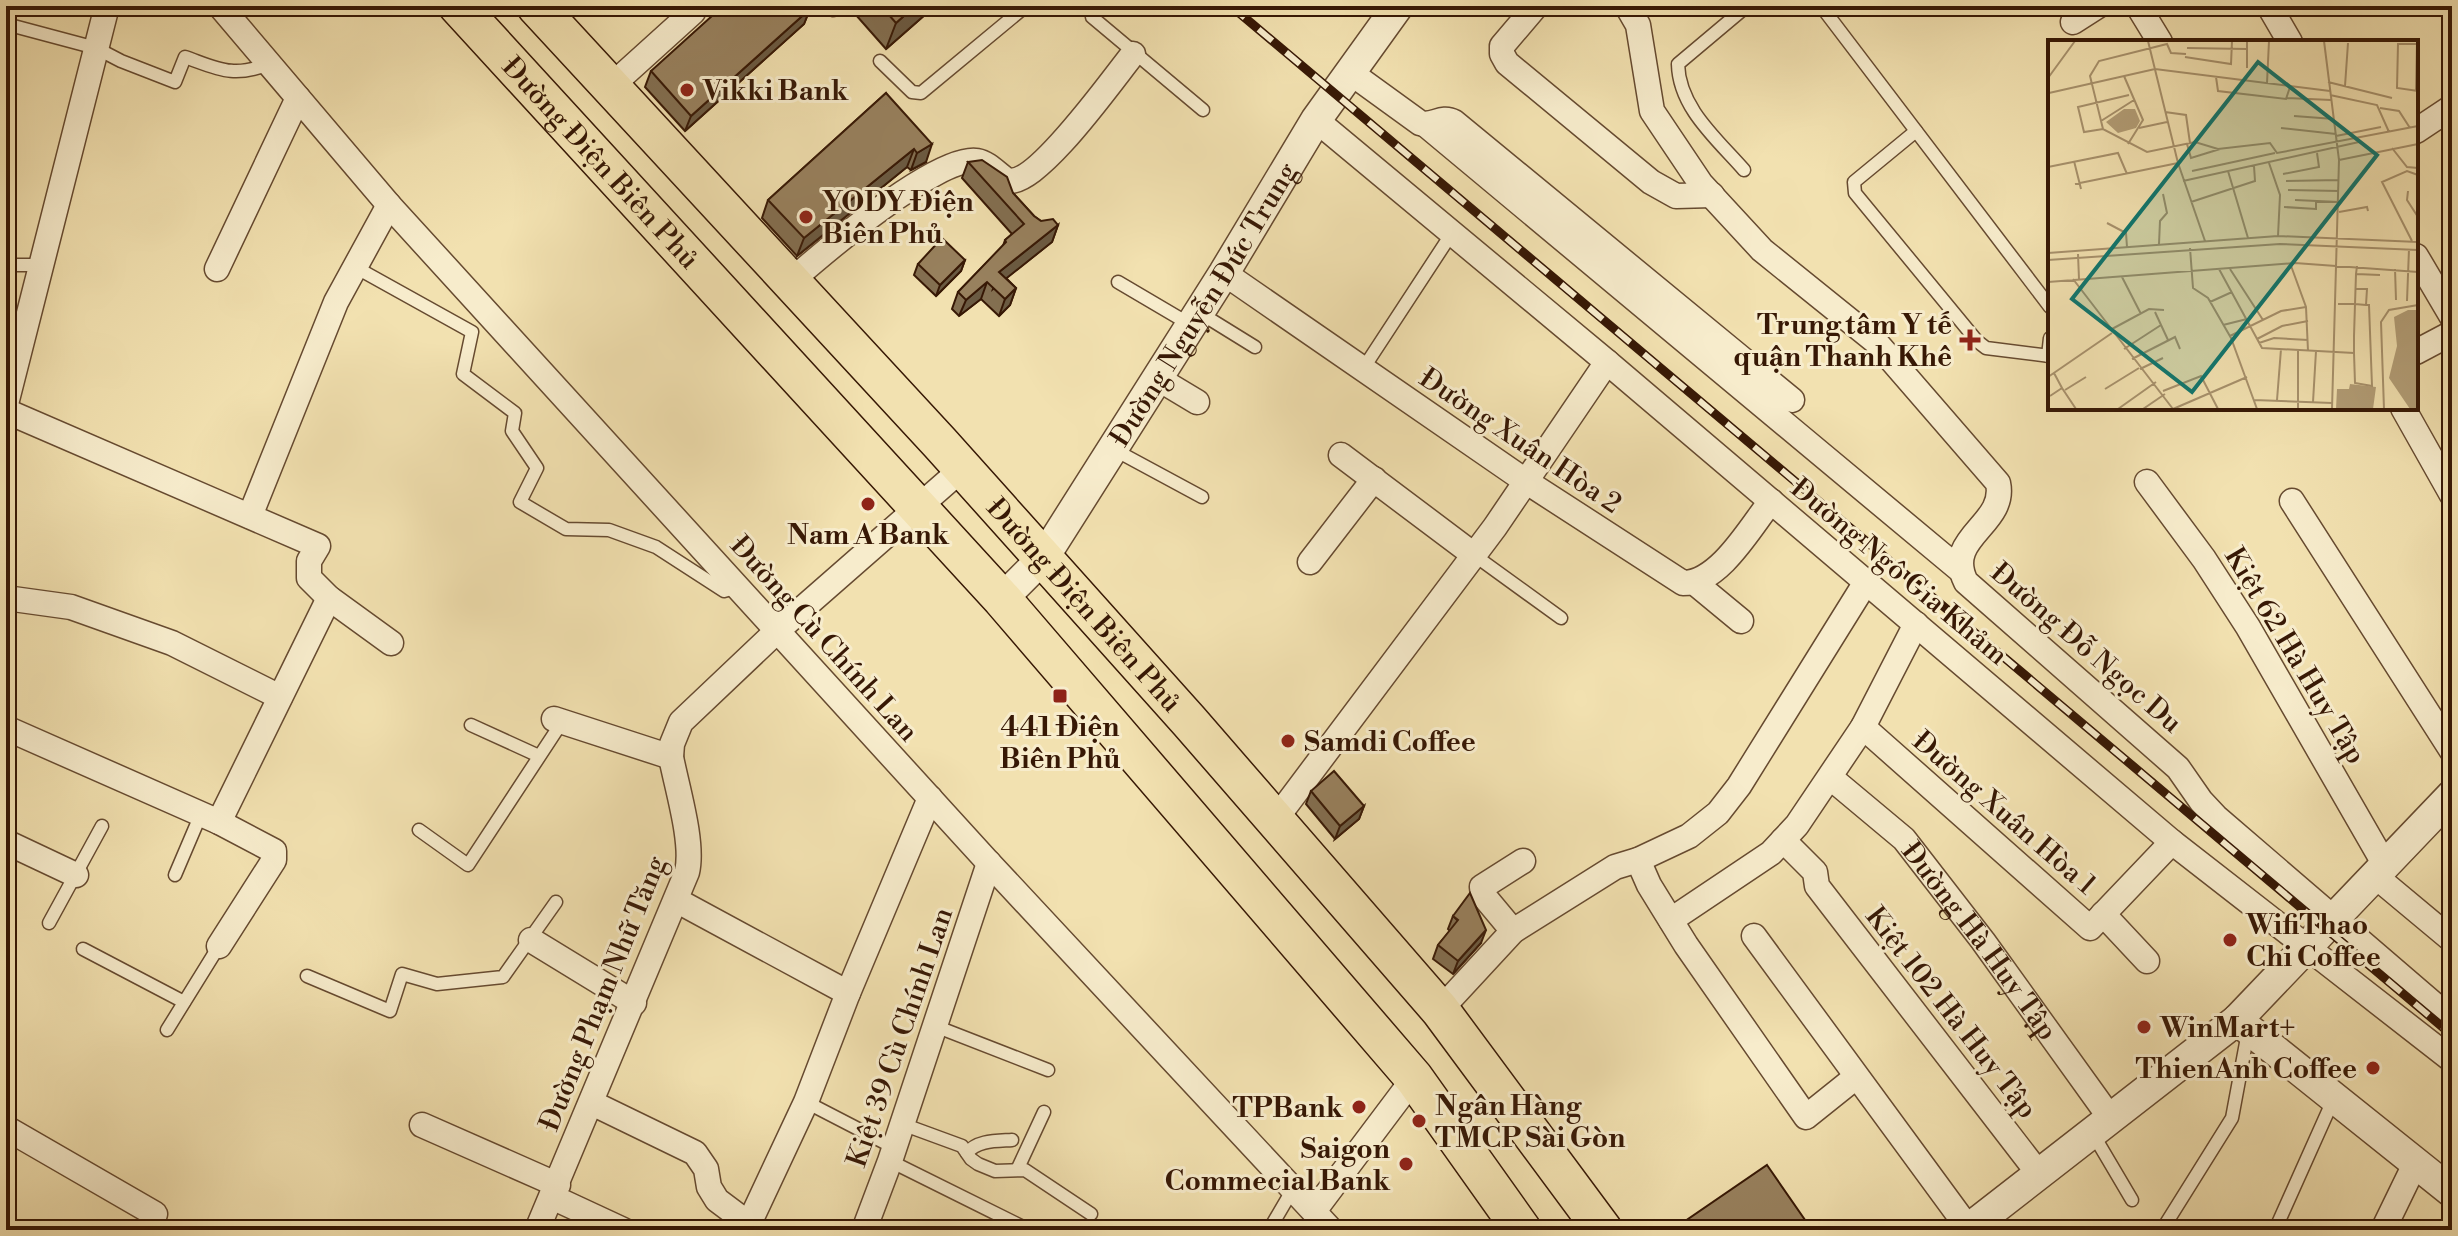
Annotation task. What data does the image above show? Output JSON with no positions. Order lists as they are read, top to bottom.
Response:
{
  "streets": {
    "main road": ["Đường Điện Biên Phủ"],
    "street": [
      "Đường Nguyễn Đức Trung",
      "Đường Xuân Hòa 2",
      "Đường Ngô Gia Khảm",
      "Đường Cù Chính Lan",
      "Đường Đỗ Ngọc Du",
      "Kiệt 62 Hà Huy Tập",
      "Đường Xuân Hòa 1",
      "Đường Hà Huy Tập",
      "Đường Phạm Nhữ Tăng",
      "Kiệt 102 Hà Huy Tập",
      "Kiệt 39 Cù Chính Lan"
    ]
  },
  "crossings": [
    ["Đường Điện Biên Phủ", "Đường Nguyễn Đức Trung"],
    ["Đường Điện Biên Phủ", "Đường Cù Chính Lan"],
    ["Đường Nguyễn Đức Trung", "Đường Xuân Hòa 2"],
    ["Đường Nguyễn Đức Trung", "Đường Ngô Gia Khảm"],
    ["Đường Ngô Gia Khảm", "Đường Xuân Hòa 1"],
    ["Đường Cù Chính Lan", "Kiệt 39 Cù Chính Lan"]
  ],
  "places": {
    "other": [
      "Vikki Bank",
      "YODY Điện Biên Phủ",
      "Nam A Bank",
      "Samdi Coffee",
      "WifiThao Chi Coffee",
      "WinMart+",
      "ThienAnh Coffee",
      "TPBank",
      "Ngân Hàng TMCP Sài Gòn",
      "Saigon Commecial Bank"
    ],
    "health": ["Trung tâm Y tế quận Thanh Khê"],
    "transit": ["441 Điện Biên Phủ"]
  }
}
